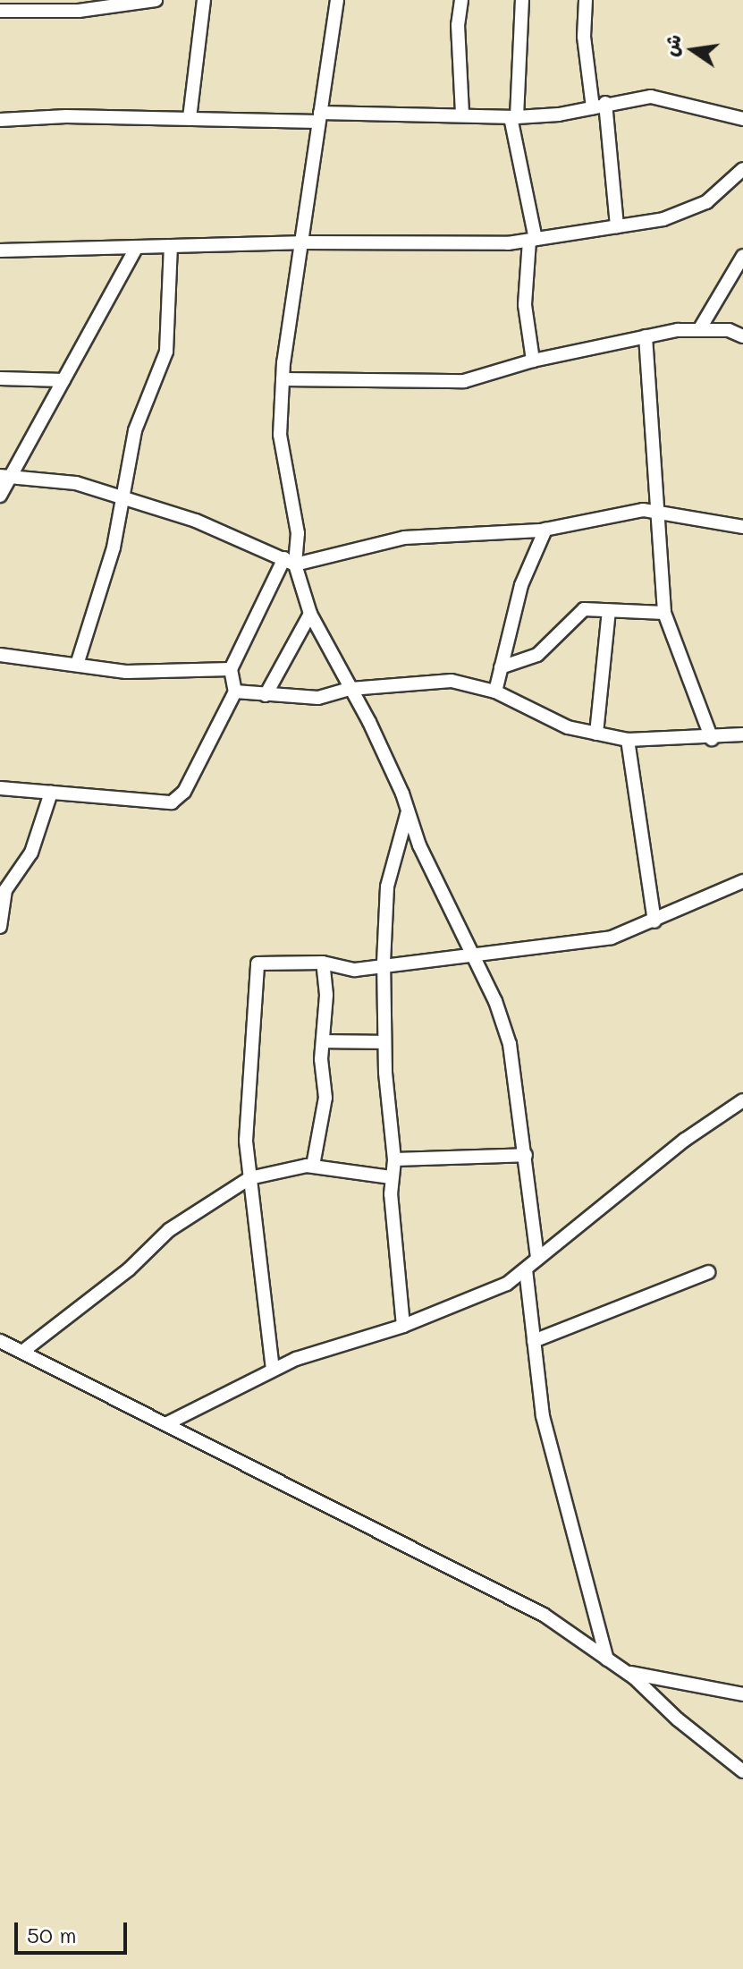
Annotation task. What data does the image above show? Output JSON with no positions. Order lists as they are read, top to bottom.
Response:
{
  "scale_bar": "50 m",
  "north": "left"
}
